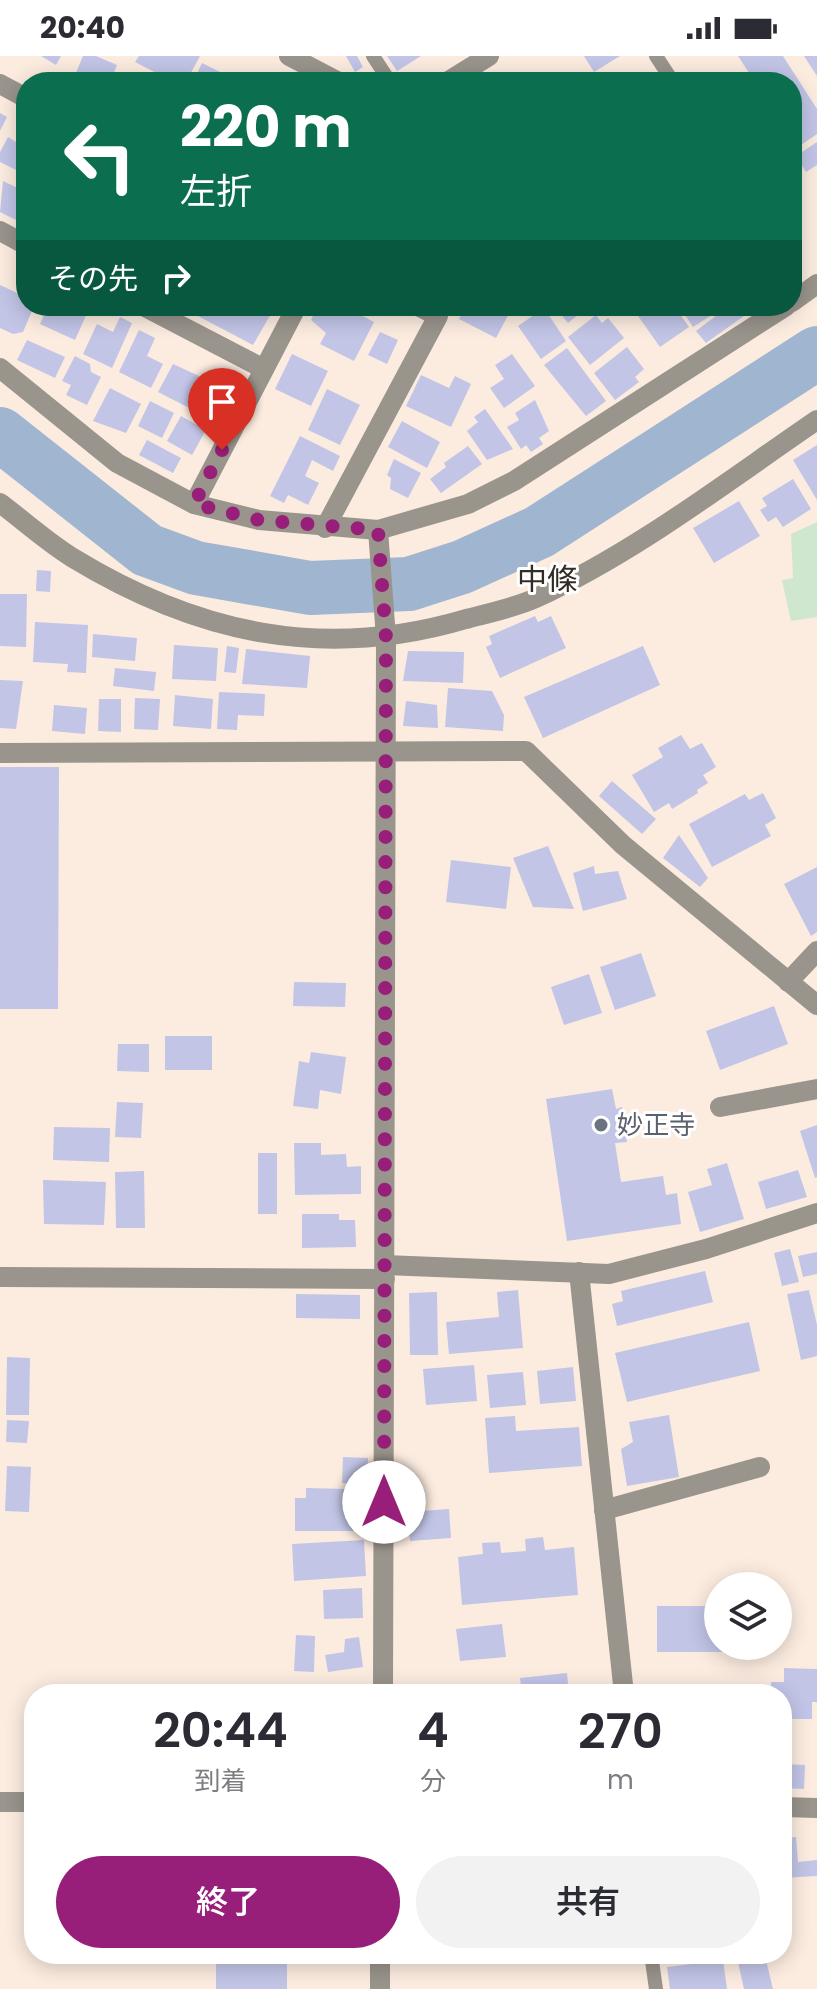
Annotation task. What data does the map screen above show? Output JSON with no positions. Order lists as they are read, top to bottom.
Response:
{
  "districts": ["中條"],
  "places": ["妙正寺"],
  "page": {
    "status": "20:40",
    "turn": ["220 m", "左折"],
    "then": "その先",
    "eta": [
      "20:44",
      "到着",
      "4",
      "分",
      "270",
      "m"
    ],
    "buttons": ["終了", "共有"]
  }
}
